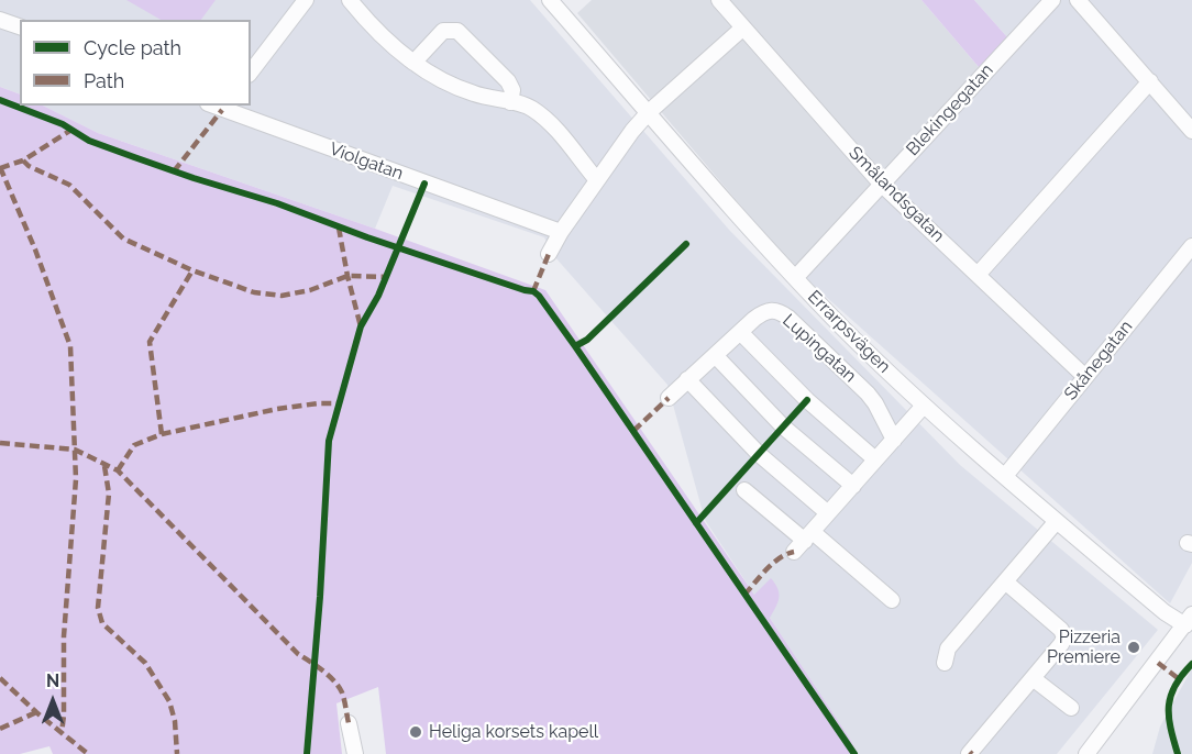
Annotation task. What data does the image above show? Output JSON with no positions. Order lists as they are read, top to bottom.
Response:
{
  "streets": {
    "street": [
      "Blekingegatan",
      "Violgatan",
      "Smålandsgatan",
      "Errarpsvägen",
      "Lupingatan",
      "Skånegatan"
    ]
  },
  "crossings": [
    ["Blekingegatan", "Smålandsgatan"],
    ["Blekingegatan", "Errarpsvägen"],
    ["Smålandsgatan", "Skånegatan"],
    ["Errarpsvägen", "Skånegatan"]
  ],
  "places": ["Pizzeria Premiere", "Heliga korsets kapell"],
  "legend": ["Cycle path", "Path"],
  "north": "top"
}
